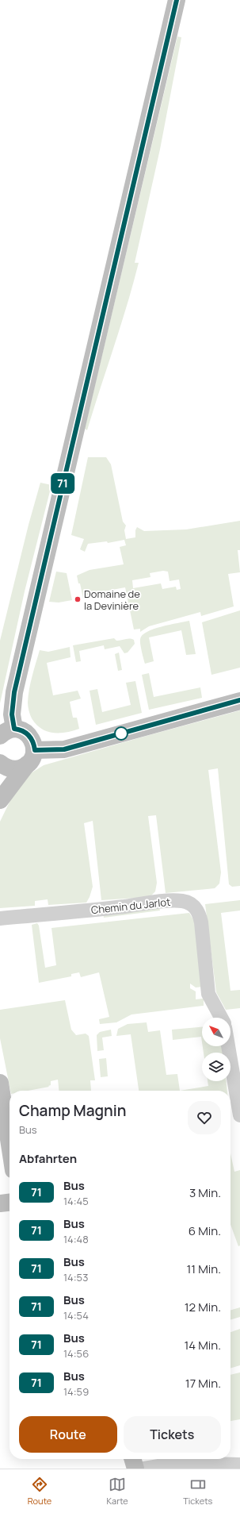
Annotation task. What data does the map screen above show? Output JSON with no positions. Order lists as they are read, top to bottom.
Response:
{
  "streets": {
    "street": ["Chemin du Jarlot"]
  },
  "places": ["Domaine de la Devinière"],
  "lines": ["bus line 71"],
  "north": "top left",
  "page": {
    "on_map": "71",
    "heading": [
      ["Champ Magnin", "Bus"],
      "Abfahrten"
    ],
    "list": [
      {
        "mark": "71",
        "name": "Bus",
        "note": "14:45",
        "value": "3 Min."
      },
      {
        "mark": "71",
        "name": "Bus",
        "note": "14:48",
        "value": "6 Min."
      },
      {
        "mark": "71",
        "name": "Bus",
        "note": "14:53",
        "value": "11 Min."
      },
      {
        "mark": "71",
        "name": "Bus",
        "note": "14:54",
        "value": "12 Min."
      },
      {
        "mark": "71",
        "name": "Bus",
        "note": "14:56",
        "value": "14 Min."
      },
      {
        "mark": "71",
        "name": "Bus",
        "note": "14:59",
        "value": "17 Min."
      }
    ],
    "buttons": ["Route", "Tickets"],
    "tabs": ["Route", "Karte", "Tickets"]
  }
}
